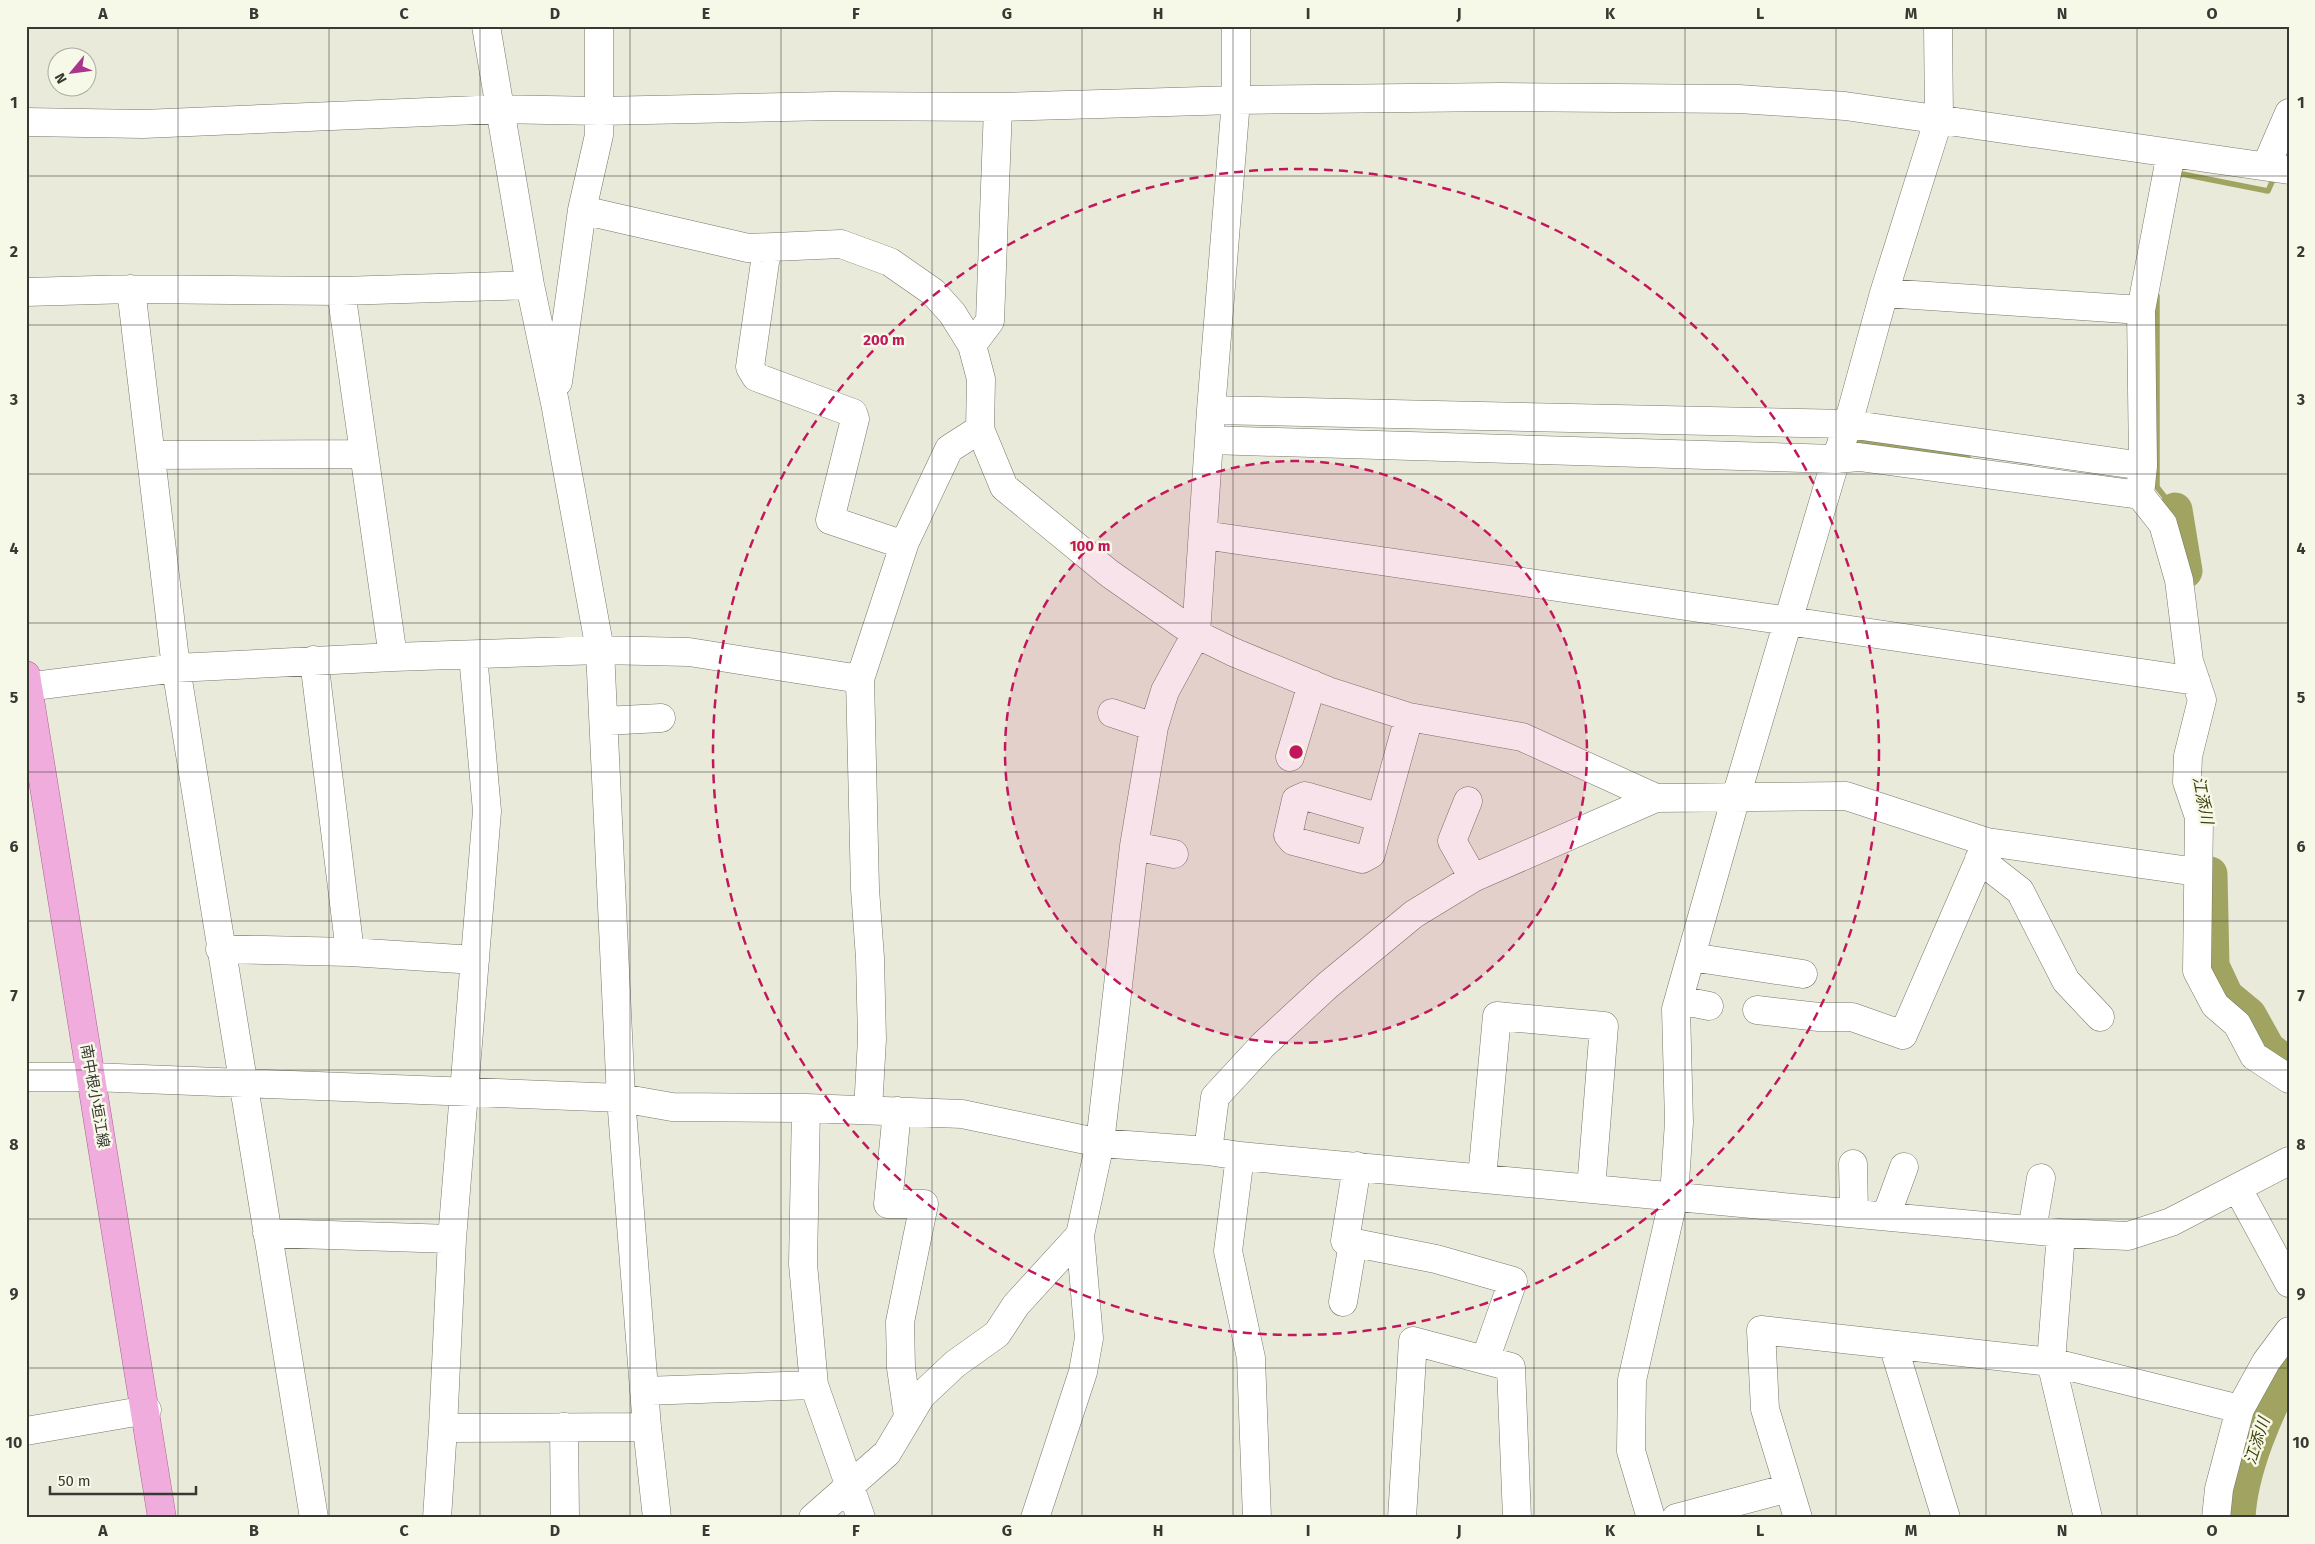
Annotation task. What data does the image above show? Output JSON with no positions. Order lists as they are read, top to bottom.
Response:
{
  "streets": {
    "main road": ["南中根小垣江線"]
  },
  "water": ["江添川"],
  "scale_bar": "50 m",
  "north": "bottom left",
  "grid": {
    "columns": [
      "A",
      "B",
      "C",
      "D",
      "E",
      "F",
      "G",
      "H",
      "I",
      "J",
      "K",
      "L",
      "M",
      "N",
      "O"
    ],
    "rows": [
      "1",
      "2",
      "3",
      "4",
      "5",
      "6",
      "7",
      "8",
      "9",
      "10"
    ]
  },
  "rings": ["200 m", "100 m"]
}
